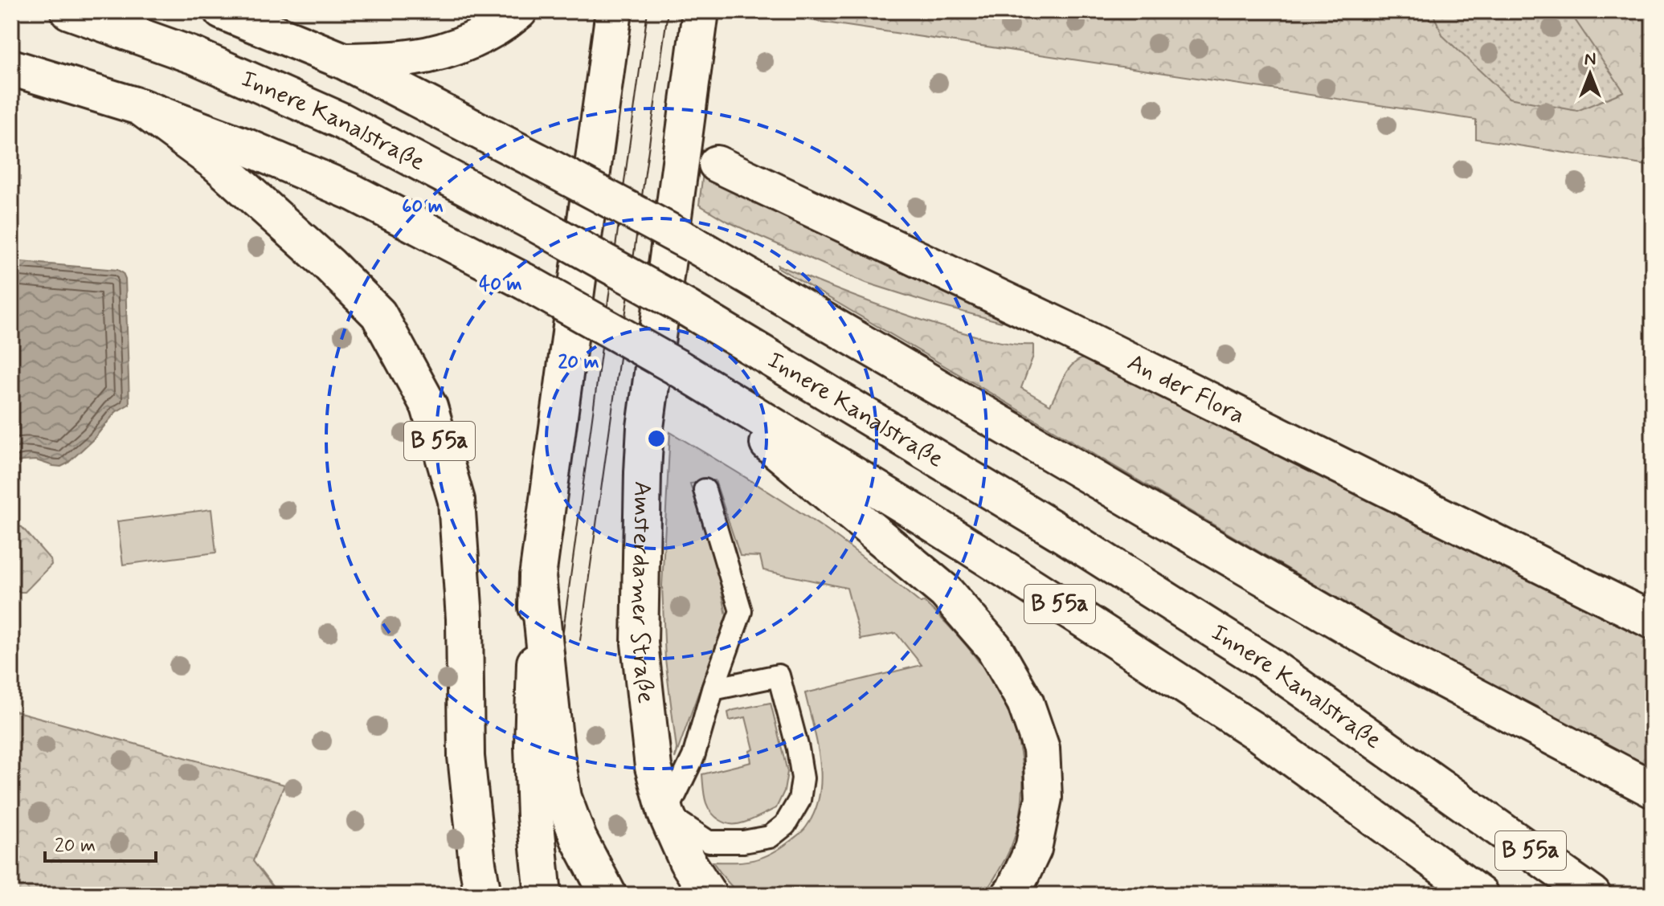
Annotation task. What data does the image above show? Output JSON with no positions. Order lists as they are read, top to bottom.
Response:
{
  "streets": {
    "main road": [
      "Innere Kanalstraße",
      "An der Flora",
      "B 55a",
      "Amsterdamer Straße"
    ]
  },
  "scale_bar": "20 m",
  "north": "top",
  "rings": ["60 m", "40 m", "20 m"]
}
